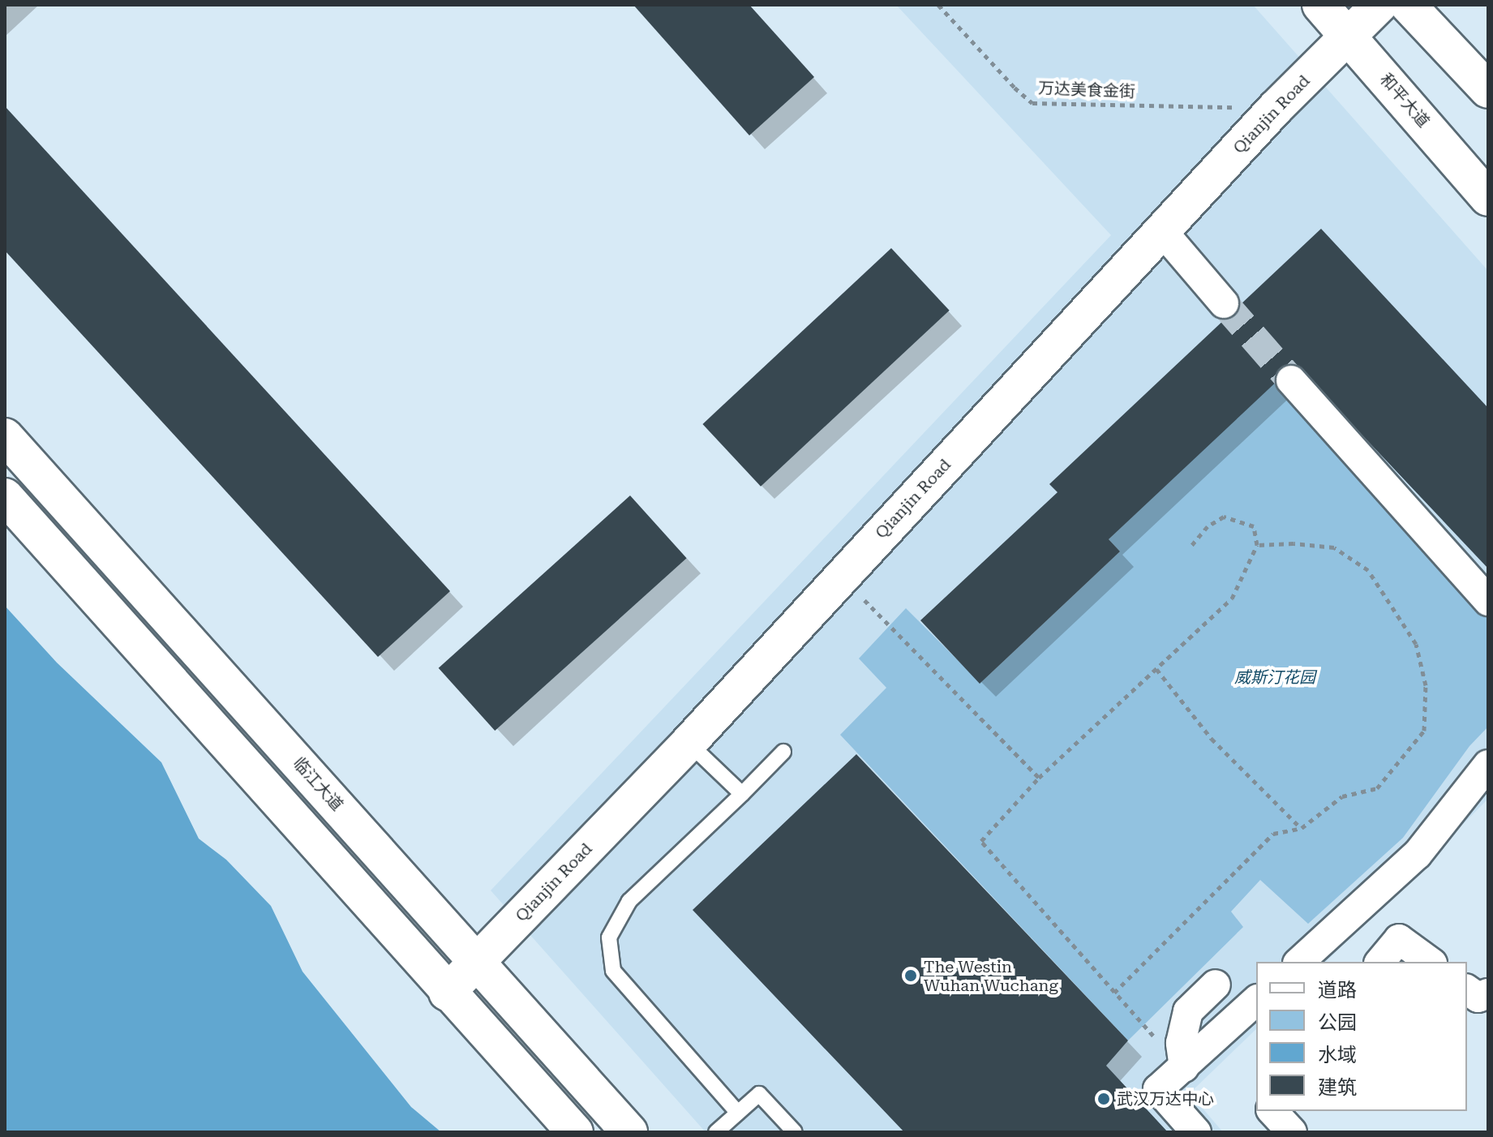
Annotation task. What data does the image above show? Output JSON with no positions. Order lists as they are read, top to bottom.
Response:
{
  "streets": {
    "main road": ["和平大道", "Qianjin Road", "临江大道"],
    "path": ["万达美食金街"]
  },
  "crossings": [
    ["万达美食金街", "Qianjin Road"],
    ["和平大道", "Qianjin Road"],
    ["Qianjin Road", "临江大道"]
  ],
  "parks": ["威斯汀花园"],
  "places": ["The Westin Wuhan Wuchang", "武汉万达中心"],
  "legend": [
    "道路",
    "公园",
    "水域",
    "建筑"
  ]
}
